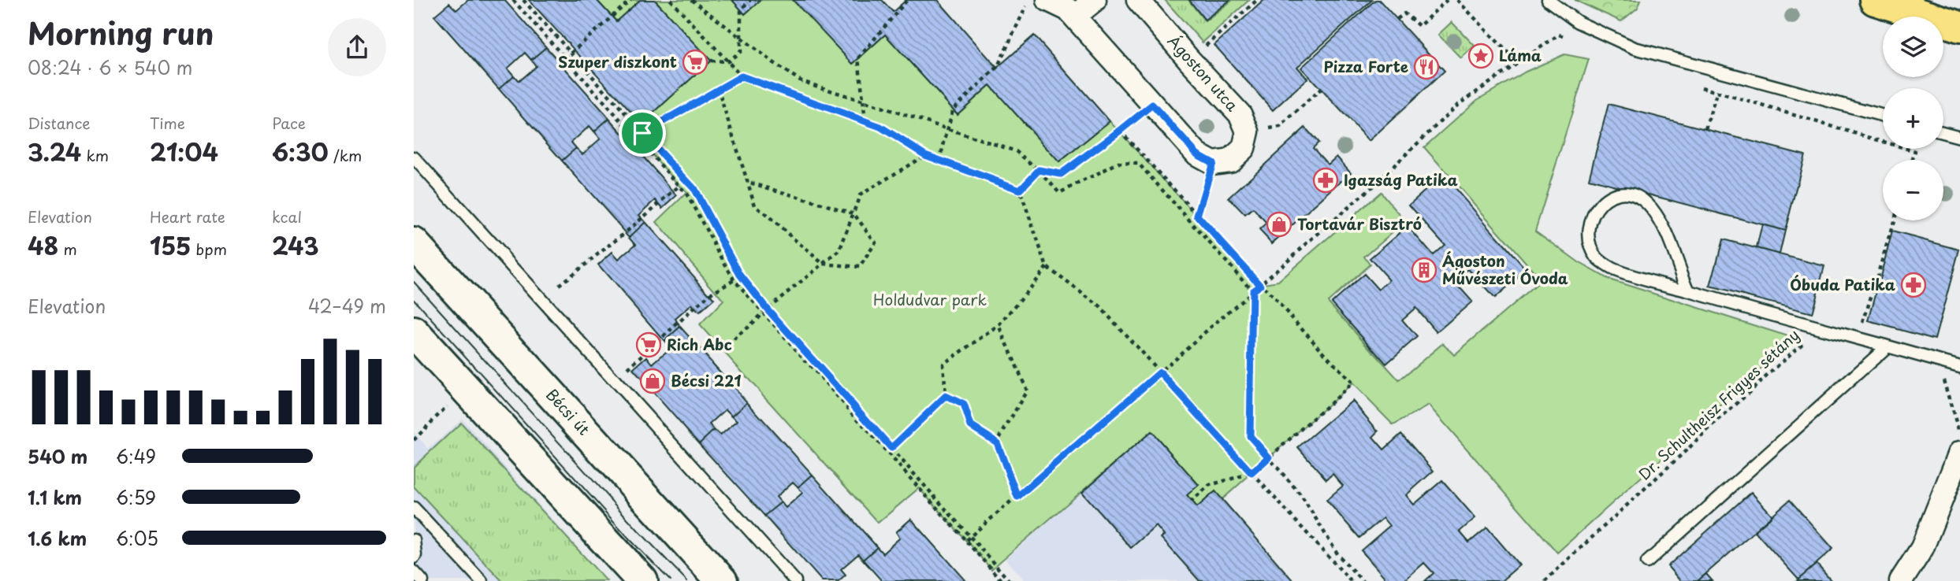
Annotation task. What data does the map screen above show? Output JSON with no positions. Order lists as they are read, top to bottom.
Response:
{
  "streets": {
    "main road": ["Bécsi út"],
    "street": ["Ágoston utca"],
    "path": ["Dr. Schultheisz Frigyes sétány"]
  },
  "parks": ["Holdudvar park"],
  "places": {
    "place": ["Láma"],
    "supermarket": ["Szuper diszkont", "Rich Abc"],
    "restaurant": ["Pizza Forte"],
    "pharmacy": ["Igazság Patika", "Óbuda Patika"],
    "shop": ["Tortavár Bisztró", "Bécsi 221"],
    "building": ["Ágoston Művészeti Óvoda"]
  },
  "page": {
    "heading": ["Morning run", "08:24 · 6 × 540 m"],
    "map_buttons": ["+", "−"],
    "stats": [
      ["Distance", "3.24 km"],
      ["Time", "21:04"],
      ["Pace", "6:30 /km"],
      ["Elevation", "48 m"],
      ["Heart rate", "155 bpm"],
      ["kcal", "243"]
    ],
    "chart": ["Elevation", "42–49 m"],
    "list": [
      {
        "name": "540 m",
        "note": "6:49"
      },
      {
        "name": "1.1 km",
        "note": "6:59"
      },
      {
        "name": "1.6 km",
        "note": "6:05"
      }
    ]
  }
}
